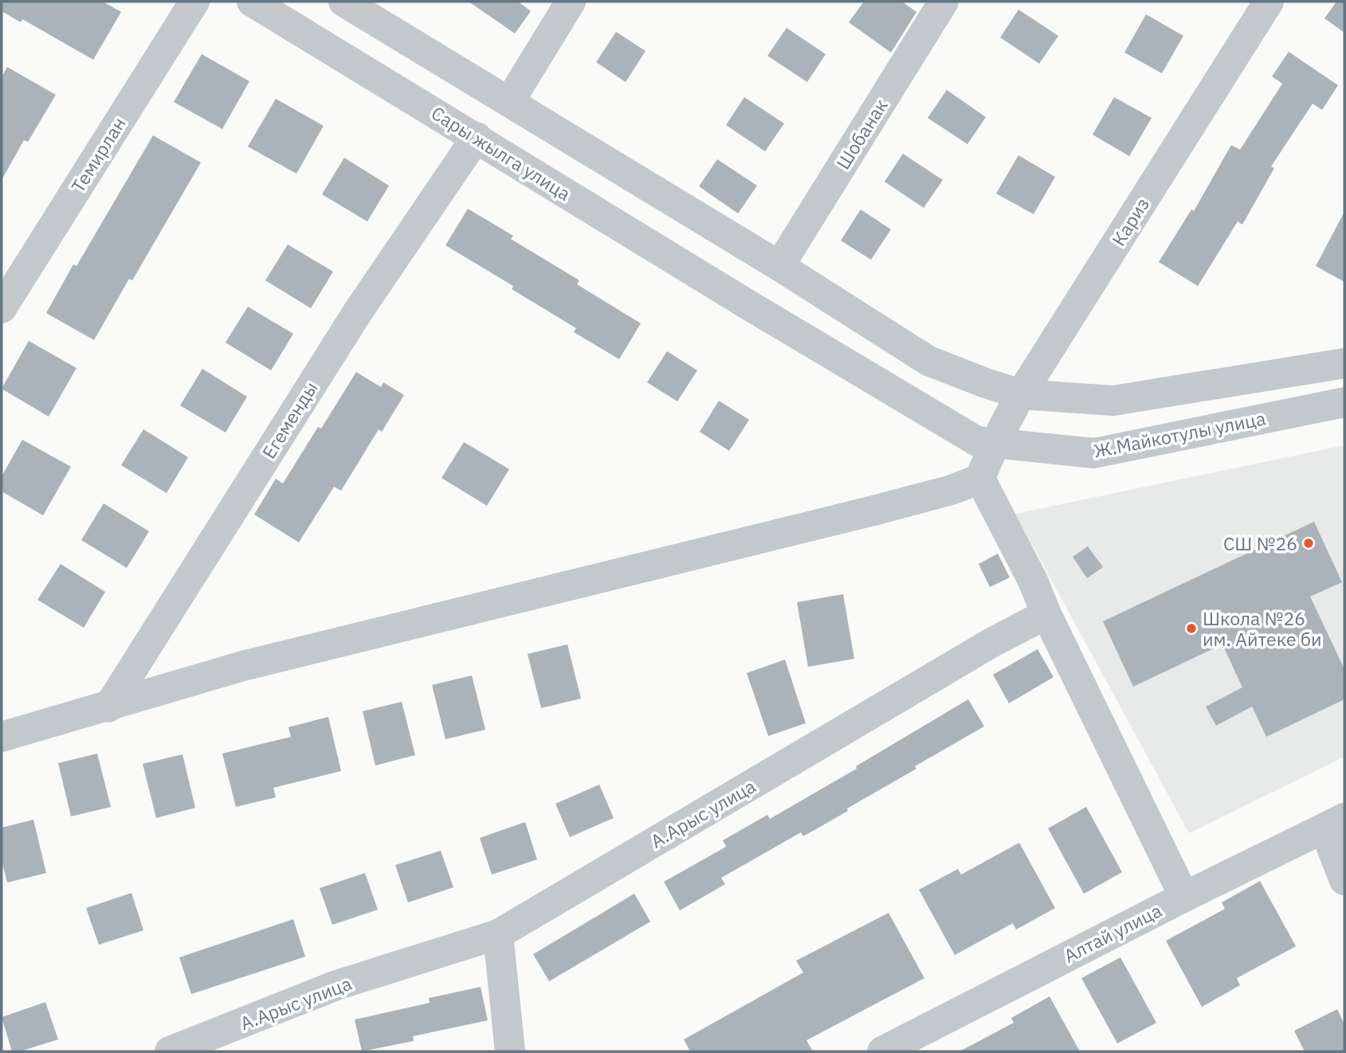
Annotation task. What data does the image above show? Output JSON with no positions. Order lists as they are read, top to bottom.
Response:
{
  "streets": {
    "street": [
      "Шобанак",
      "Сары жылга улица",
      "Темирлан",
      "Кариз",
      "Егеменды",
      "Ж.Майкотулы улица",
      "А.Арыс улица",
      "Алтай улица"
    ]
  },
  "crossings": [
    ["Сары жылга улица", "Егеменды"],
    ["Сары жылга улица", "Ж.Майкотулы улица"],
    ["Кариз", "Ж.Майкотулы улица"]
  ],
  "places": ["СШ №26", "Школа №26 им. Айтеке би"]
}
